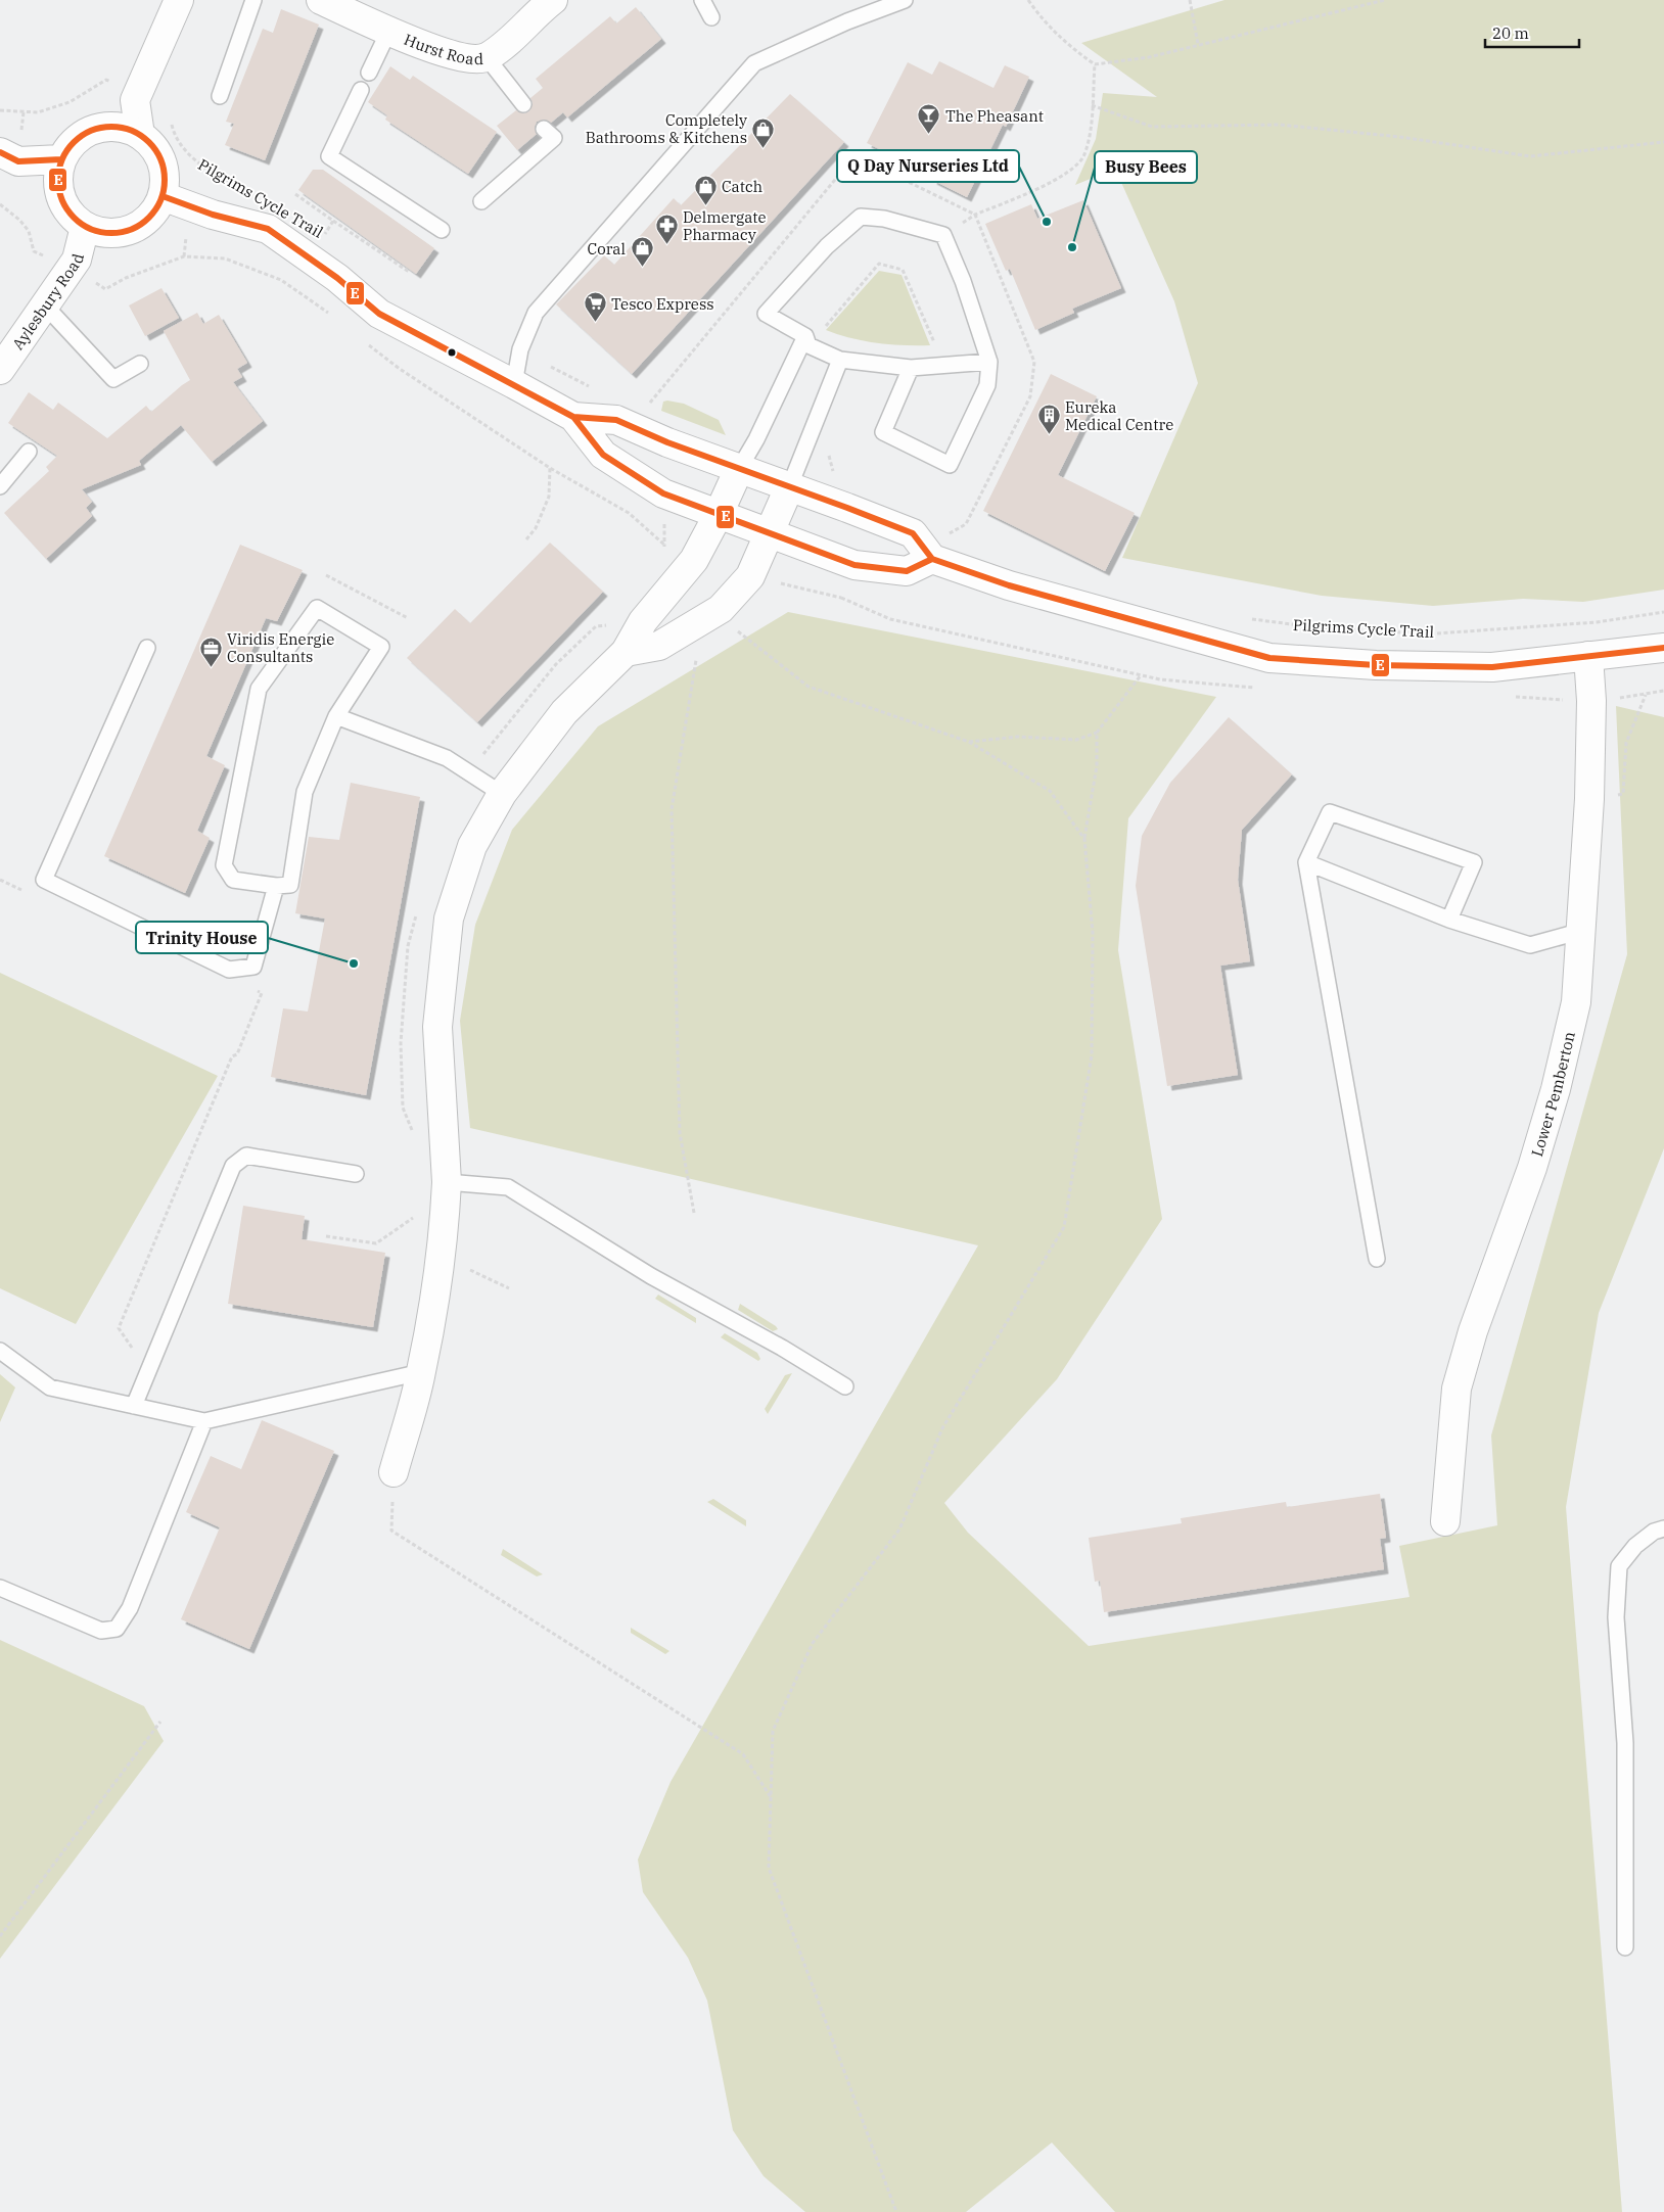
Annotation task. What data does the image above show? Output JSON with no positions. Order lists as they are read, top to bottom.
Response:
{
  "streets": {
    "street": ["Hurst Road", "Aylesbury Road", "Lower Pemberton"],
    "path": ["Pilgrims Cycle Trail"]
  },
  "places": {
    "bar": ["The Pheasant"],
    "shop": ["Completely Bathrooms & Kitchens", "Catch", "Coral"],
    "other": ["Q Day Nurseries Ltd", "Busy Bees", "Trinity House"],
    "pharmacy": ["Delmergate Pharmacy"],
    "supermarket": ["Tesco Express"],
    "building": ["Eureka Medical Centre"],
    "office": ["Viridis Energie Consultants"]
  },
  "lines": ["transit line E"],
  "scale_bar": "20 m"
}
